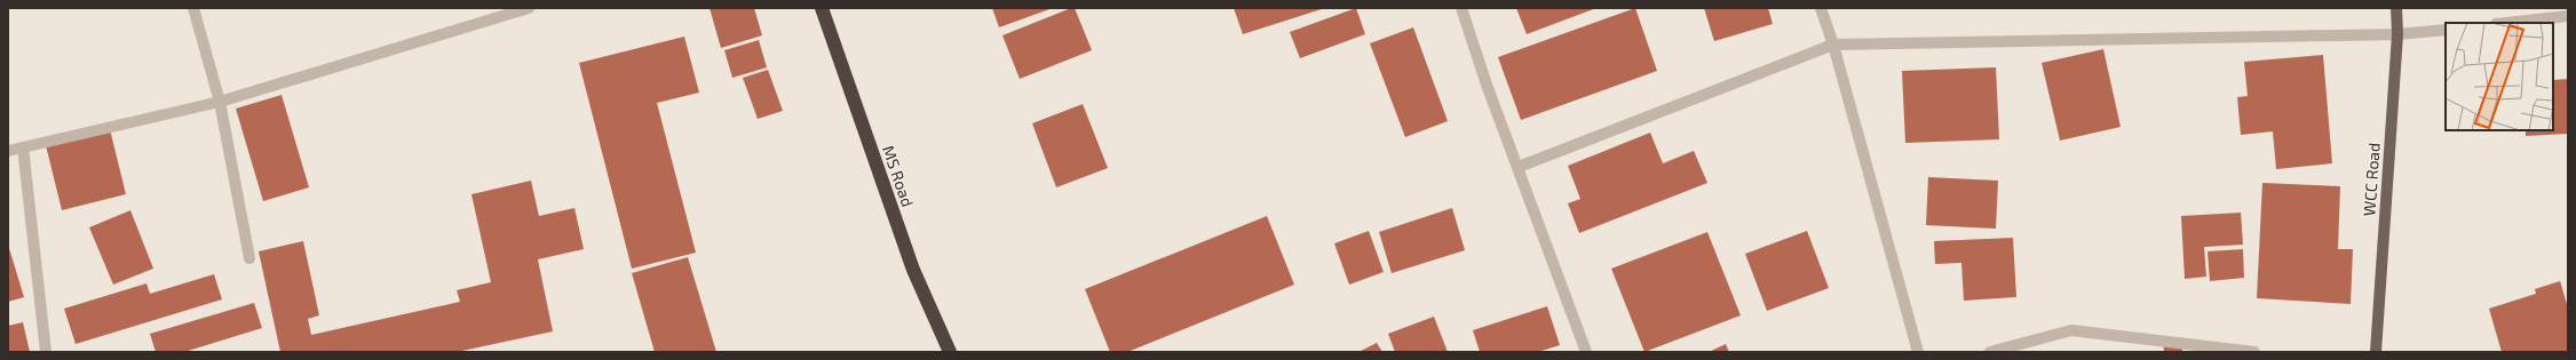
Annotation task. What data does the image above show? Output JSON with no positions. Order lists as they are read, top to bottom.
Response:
{
  "streets": {
    "highway": ["MS Road"],
    "main road": ["WCC Road"]
  }
}
